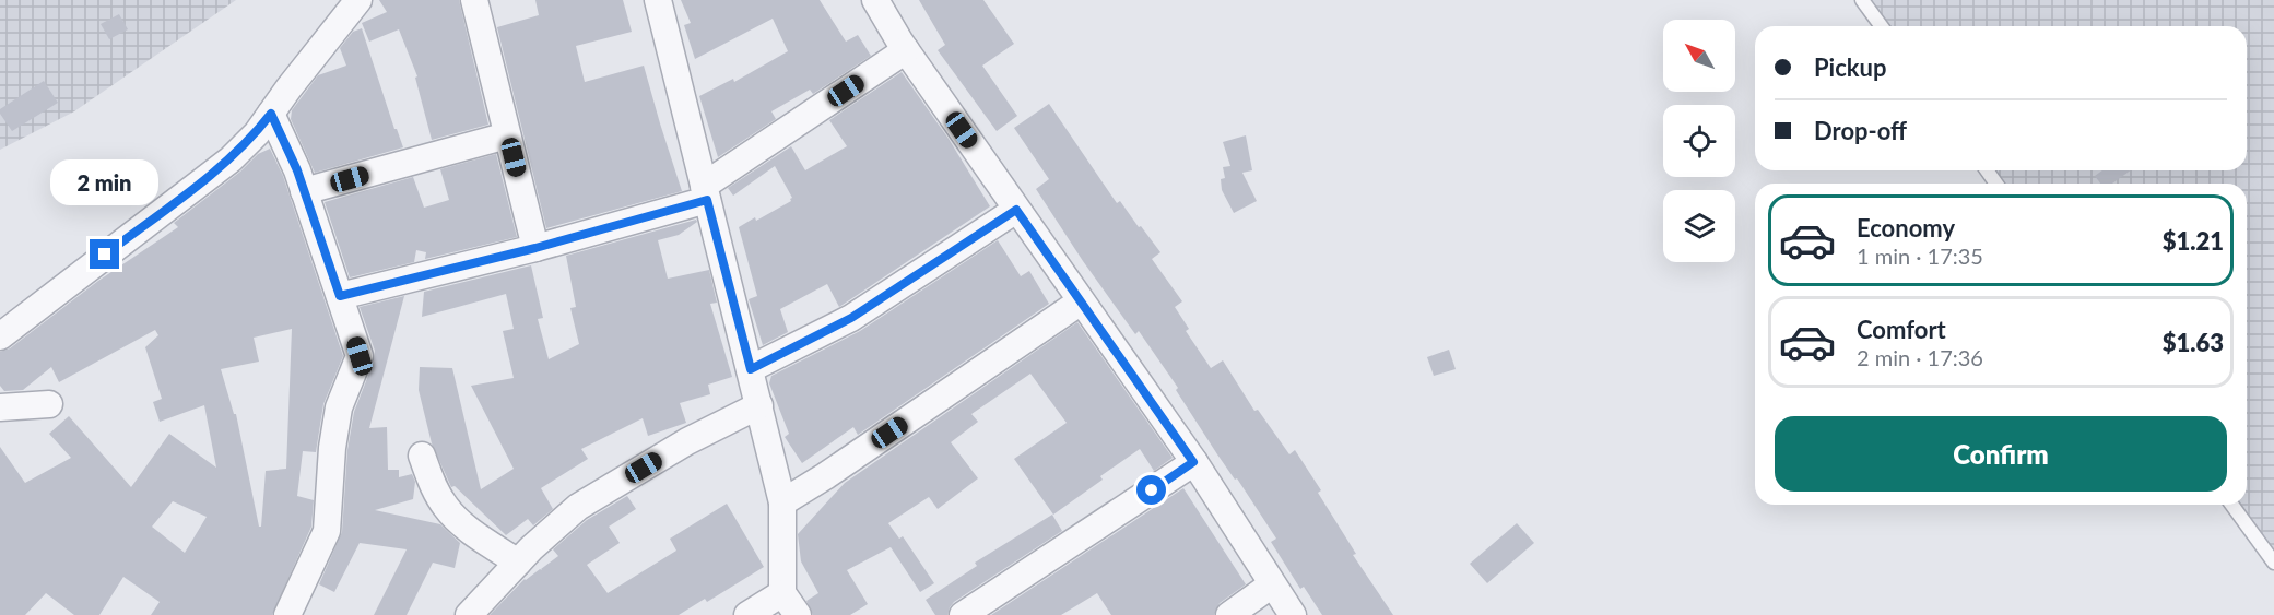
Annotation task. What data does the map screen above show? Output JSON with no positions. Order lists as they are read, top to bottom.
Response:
{
  "north": "top left",
  "page": {
    "banner": ["Pickup", "Drop-off"],
    "bubble": "2 min",
    "list": [
      {
        "name": "Economy",
        "note": "1 min · 17:35",
        "value": "$1.21"
      },
      {
        "name": "Comfort",
        "note": "2 min · 17:36",
        "value": "$1.63"
      }
    ],
    "buttons": "Confirm"
  }
}
